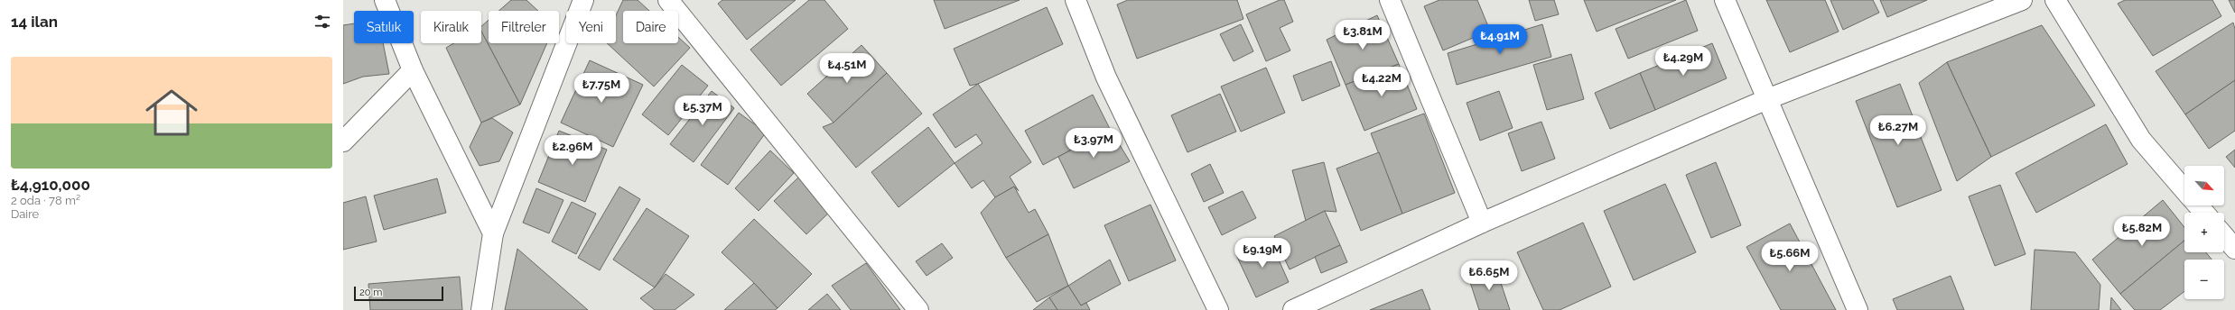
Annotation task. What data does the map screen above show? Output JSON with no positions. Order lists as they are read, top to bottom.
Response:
{
  "scale_bar": "20 m",
  "north": "bottom right",
  "page": {
    "heading": "14 ilan",
    "chip": [
      "Satılık",
      "Kiralık",
      "Filtreler",
      "Yeni",
      "Daire"
    ],
    "price": [
      "₺3.81M",
      "₺4.91M",
      "₺4.29M",
      "₺4.51M",
      "₺4.22M",
      "₺7.75M",
      "₺5.37M",
      "₺6.27M",
      "₺3.97M",
      "₺2.96M",
      "₺5.82M",
      "₺9.19M",
      "₺5.66M",
      "₺6.65M"
    ],
    "list": [
      {
        "name": "₺4,910,000",
        "note": "2 oda · 78 m² · Daire"
      }
    ],
    "map_buttons": ["+", "−"],
    "scale": "20 m"
  }
}
